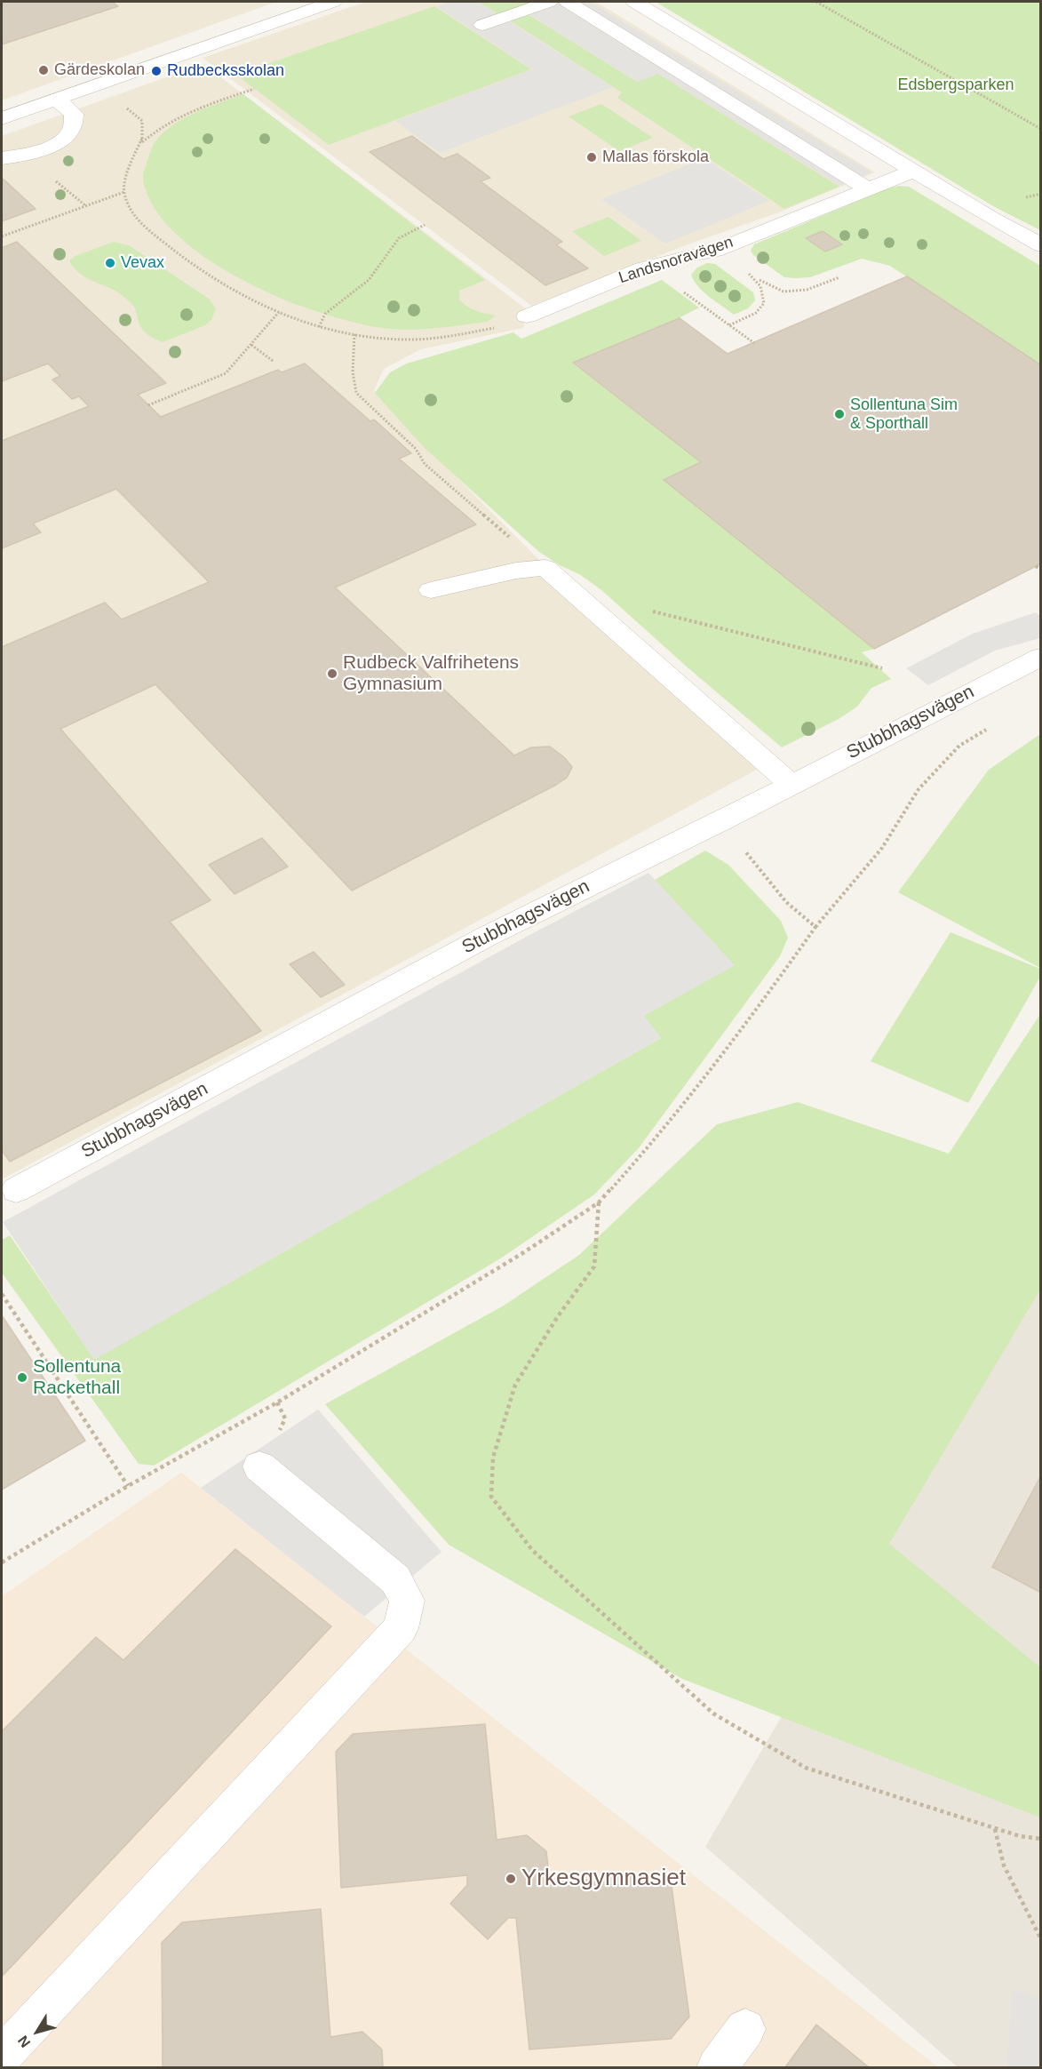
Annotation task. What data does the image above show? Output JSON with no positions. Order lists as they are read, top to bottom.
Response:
{
  "streets": {
    "street": ["Landsnoravägen", "Stubbhagsvägen"]
  },
  "parks": ["Edsbergsparken"],
  "places": [
    "Gärdeskolan",
    "Rudbecksskolan",
    "Mallas förskola",
    "Vevax",
    "Sollentuna Sim & Sporthall",
    "Rudbeck Valfrihetens Gymnasium",
    "Sollentuna Rackethall",
    "Yrkesgymnasiet"
  ],
  "north": "bottom left"
}
